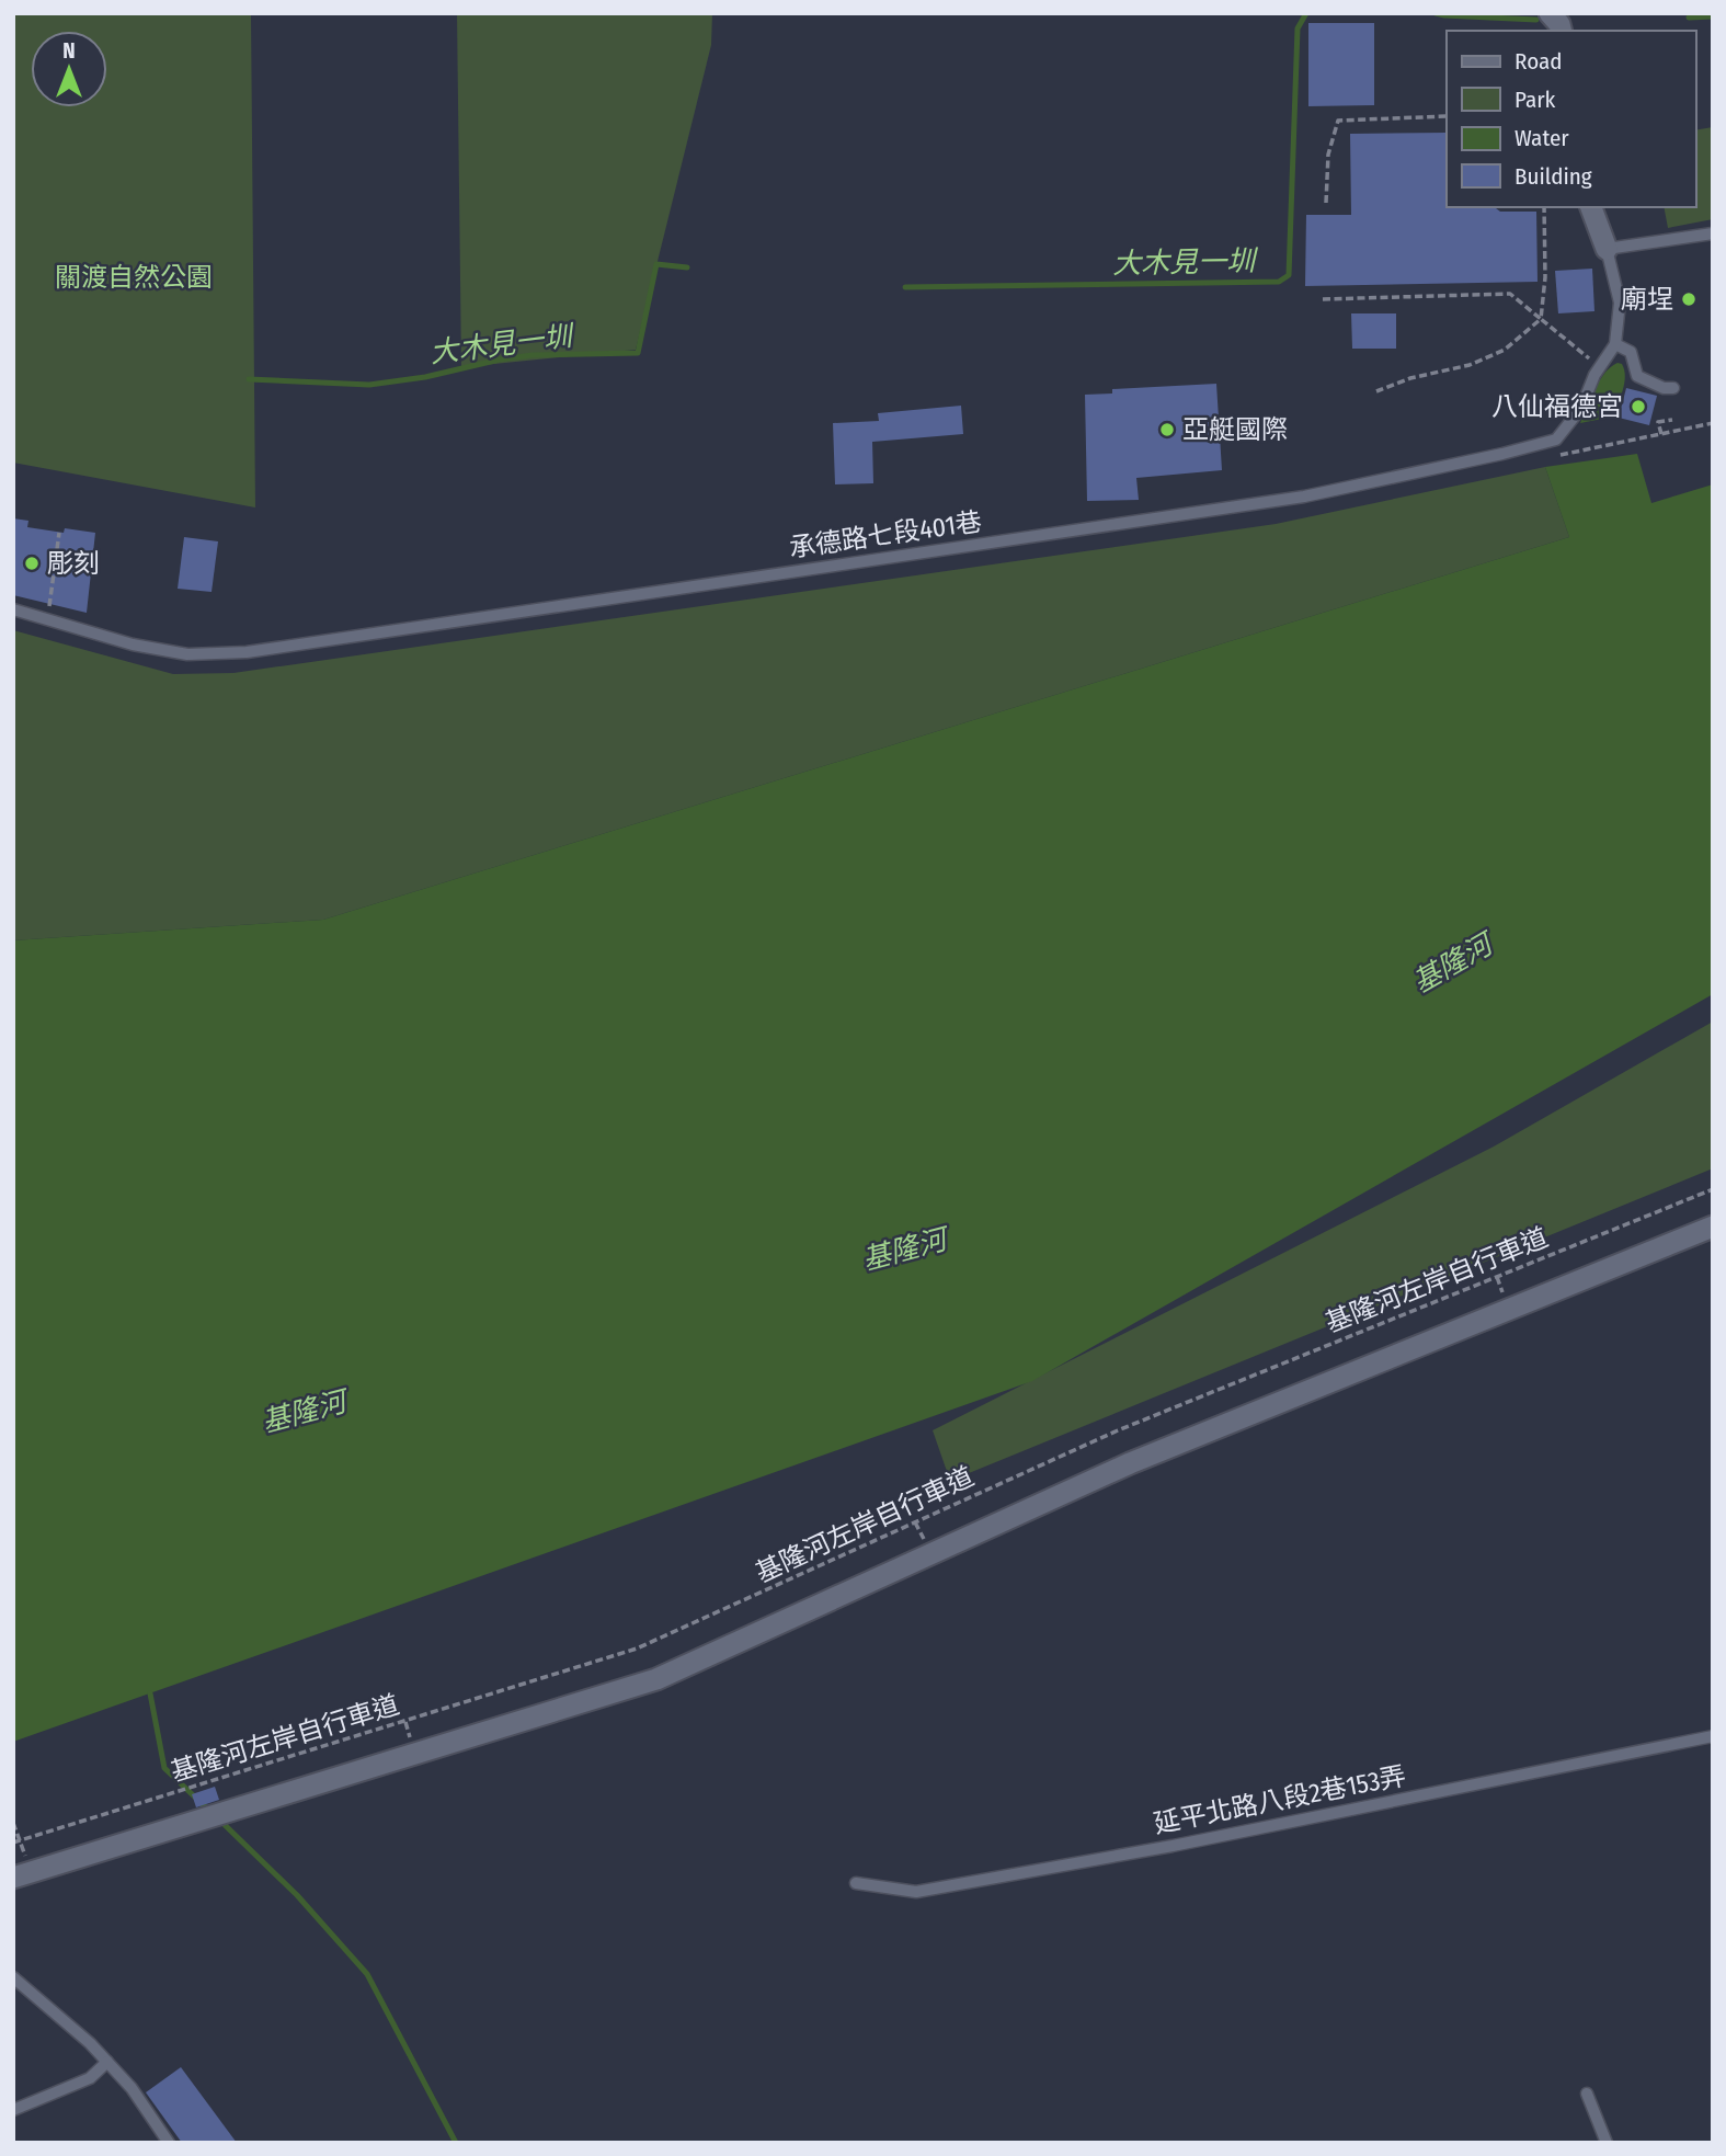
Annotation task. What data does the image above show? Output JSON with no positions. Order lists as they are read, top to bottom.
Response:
{
  "streets": {
    "lane": ["承德路七段401巷", "延平北路八段2巷153弄"],
    "path": ["基隆河左岸自行車道"]
  },
  "water": ["大木見一圳", "基隆河"],
  "parks": ["關渡自然公園"],
  "places": [
    "廟埕",
    "八仙福德宮",
    "亞艇國際",
    "彫刻"
  ],
  "legend": [
    "Road",
    "Park",
    "Water",
    "Building"
  ],
  "north": "top"
}
